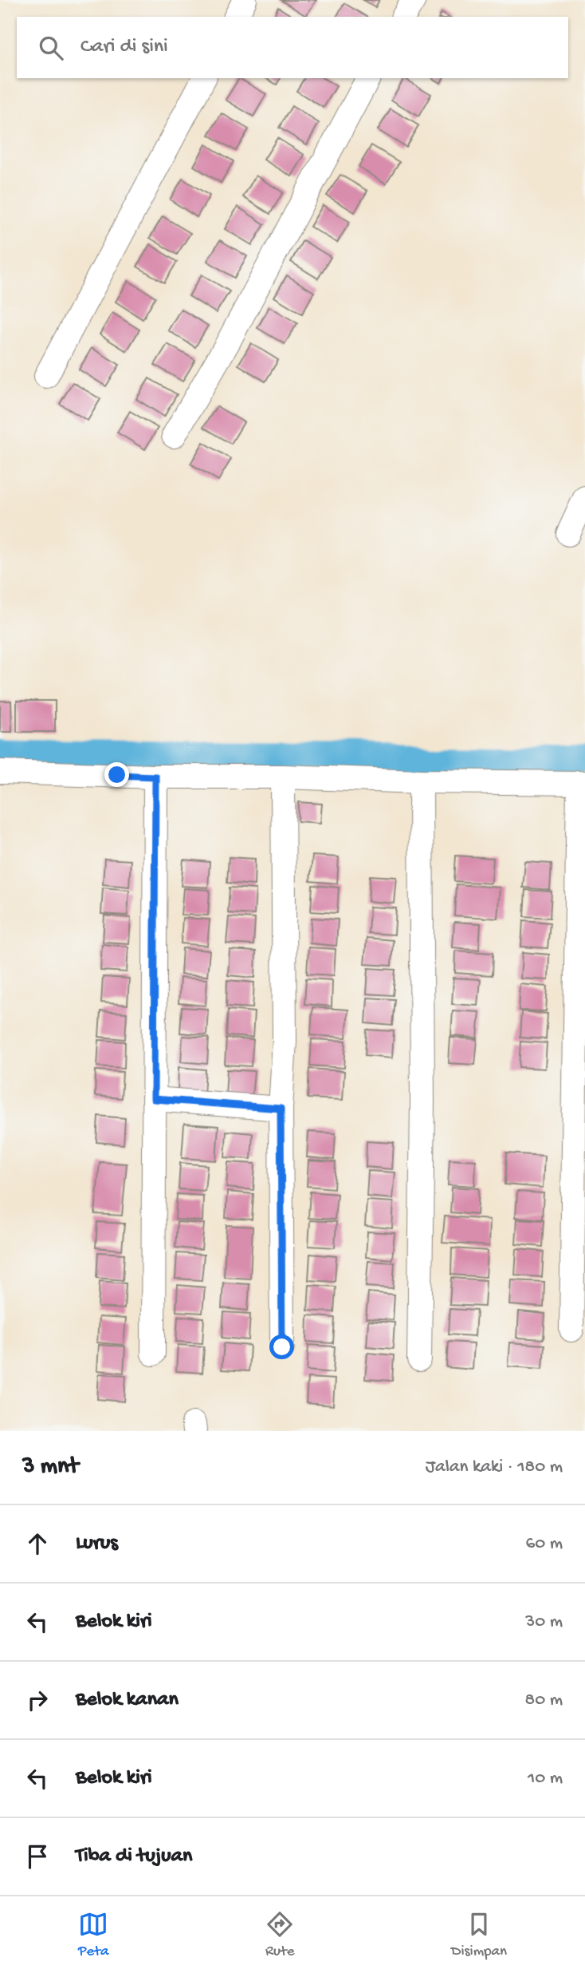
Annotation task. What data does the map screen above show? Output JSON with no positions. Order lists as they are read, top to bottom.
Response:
{
  "page": {
    "search": "Cari di sini",
    "heading": ["3 mnt", "Jalan kaki · 180 m"],
    "list": [
      ["Lurus", "60 m"],
      ["Belok kiri", "30 m"],
      ["Belok kanan", "80 m"],
      ["Belok kiri", "10 m"],
      "Tiba di tujuan"
    ],
    "nav": ["Peta", "Rute", "Disimpan"]
  }
}
